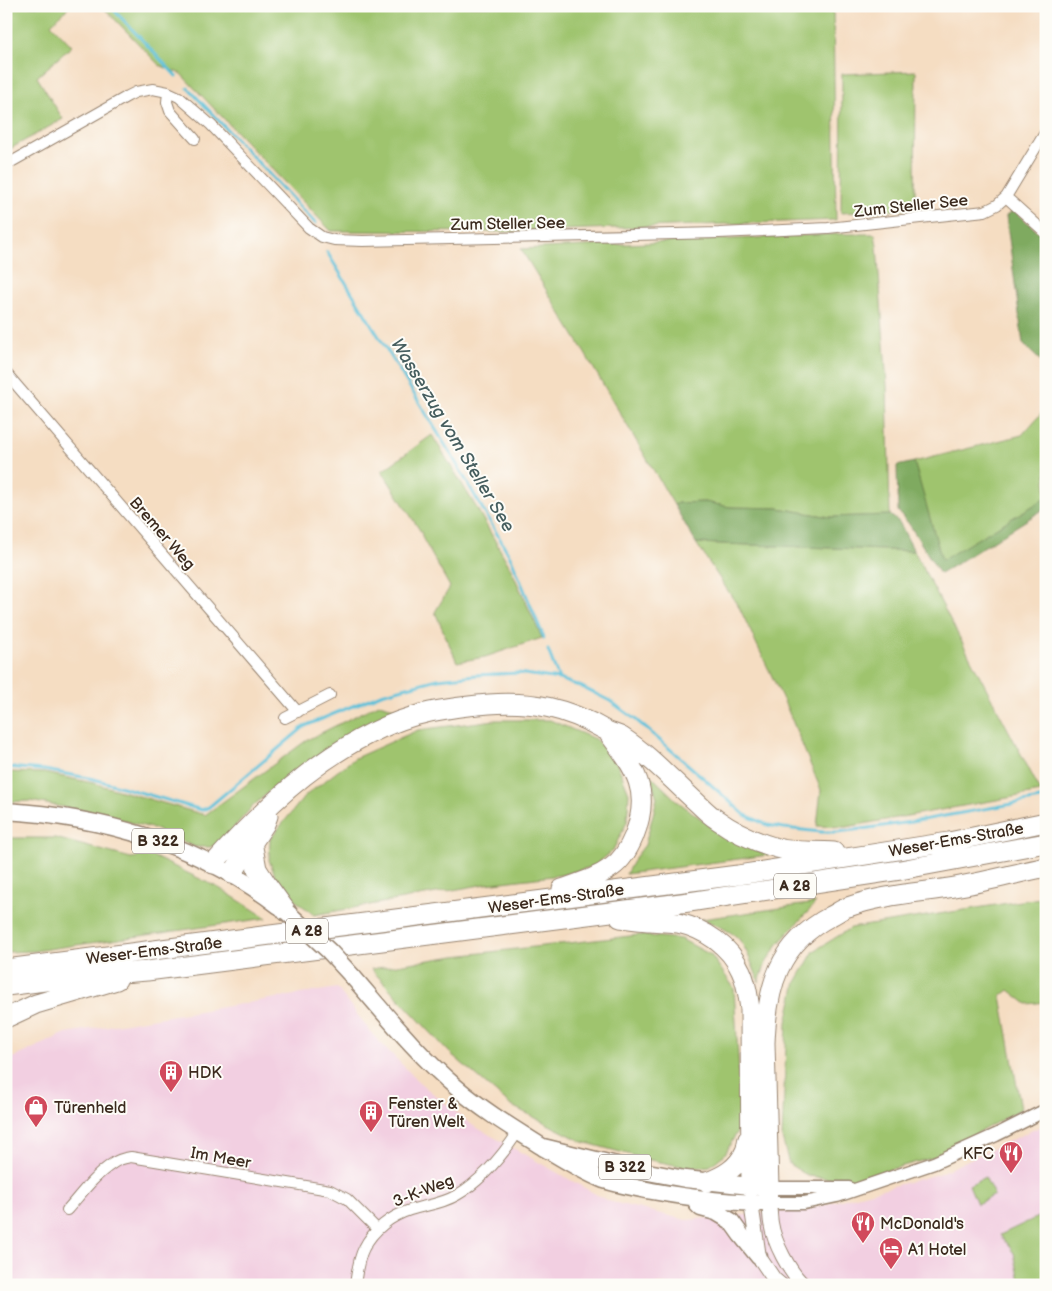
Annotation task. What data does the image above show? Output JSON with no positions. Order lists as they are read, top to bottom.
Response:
{
  "streets": {
    "highway": ["Weser-Ems-Straße", "A 28"],
    "main road": ["B 322"],
    "street": [
      "Zum Steller See",
      "Bremer Weg",
      "Im Meer",
      "3-K-Weg"
    ]
  },
  "crossings": [
    ["B 322", "3-K-Weg"],
    ["Im Meer", "3-K-Weg"]
  ],
  "water": ["Wasserzug vom Steller See"],
  "places": {
    "building": ["HDK", "Fenster & Türen Welt"],
    "shop": ["Türenheld"],
    "restaurant": ["KFC", "McDonald's"],
    "hotel": ["A1 Hotel"]
  }
}
